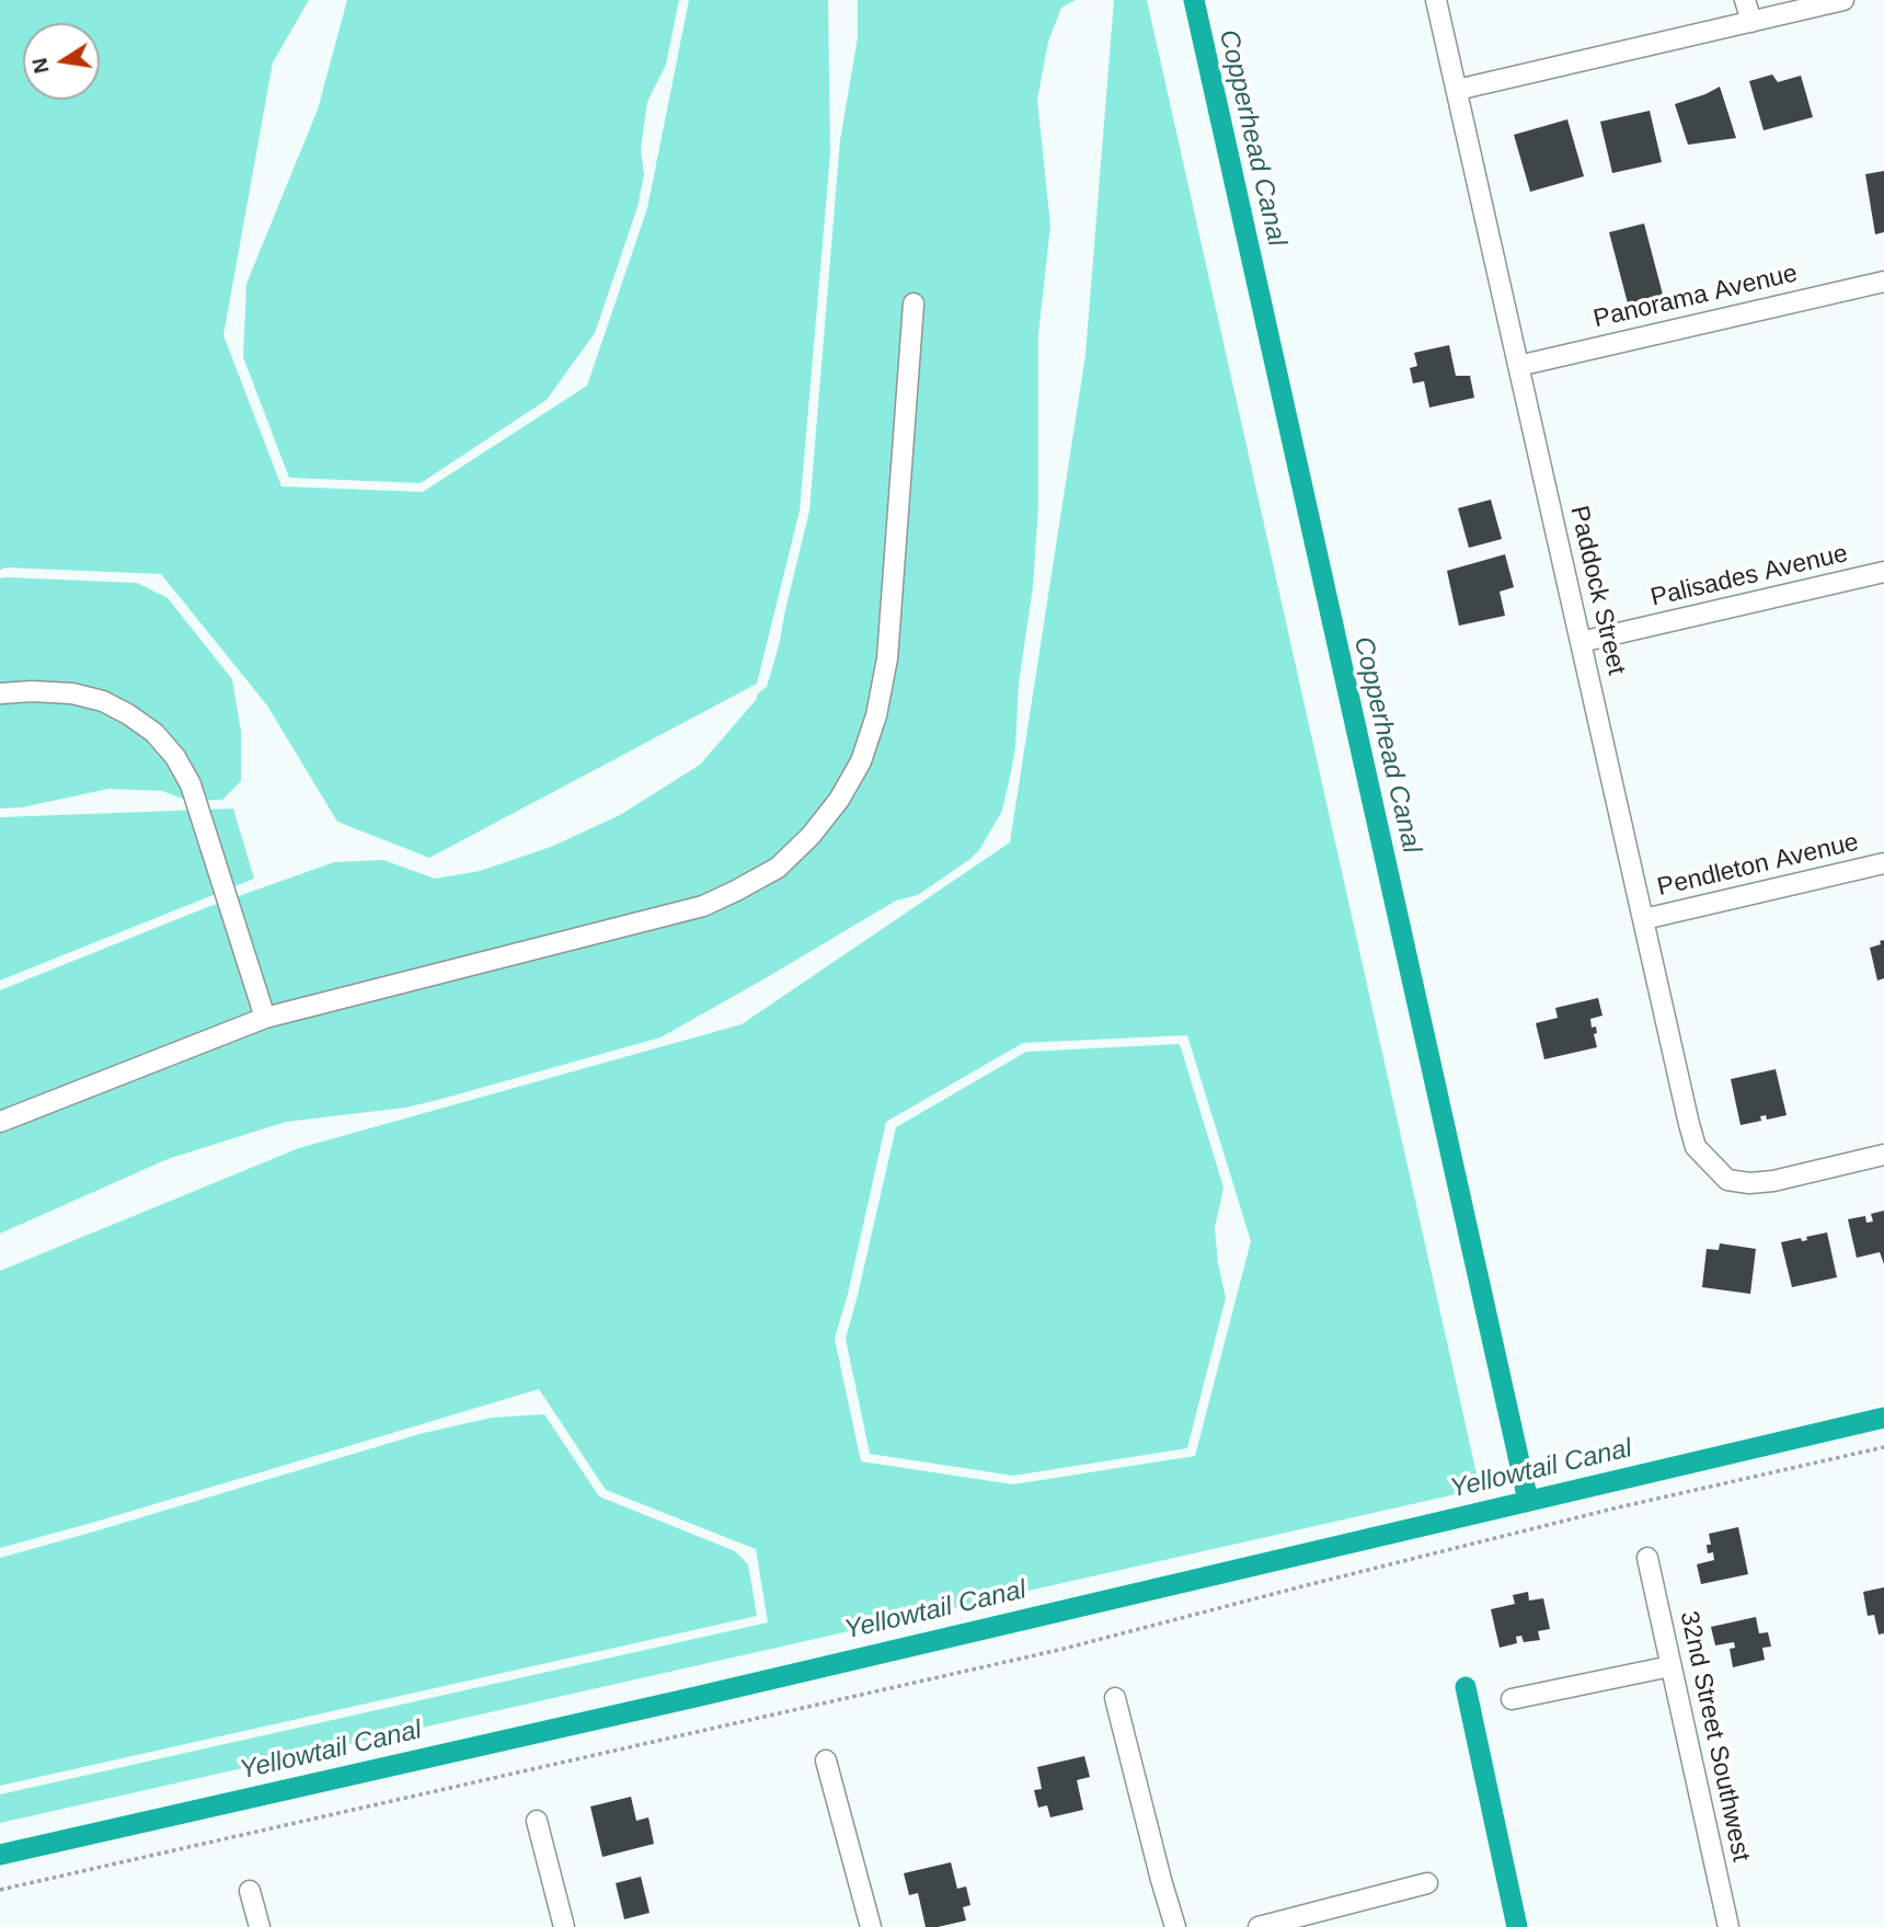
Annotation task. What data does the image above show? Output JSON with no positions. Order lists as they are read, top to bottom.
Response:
{
  "streets": {
    "street": [
      "Panorama Avenue",
      "Palisades Avenue",
      "Paddock Street",
      "Pendleton Avenue",
      "32nd Street Southwest"
    ]
  },
  "crossings": [
    ["Panorama Avenue", "Paddock Street"],
    ["Palisades Avenue", "Paddock Street"],
    ["Paddock Street", "Pendleton Avenue"]
  ],
  "water": ["Copperhead Canal", "Yellowtail Canal"],
  "north": "left"
}
